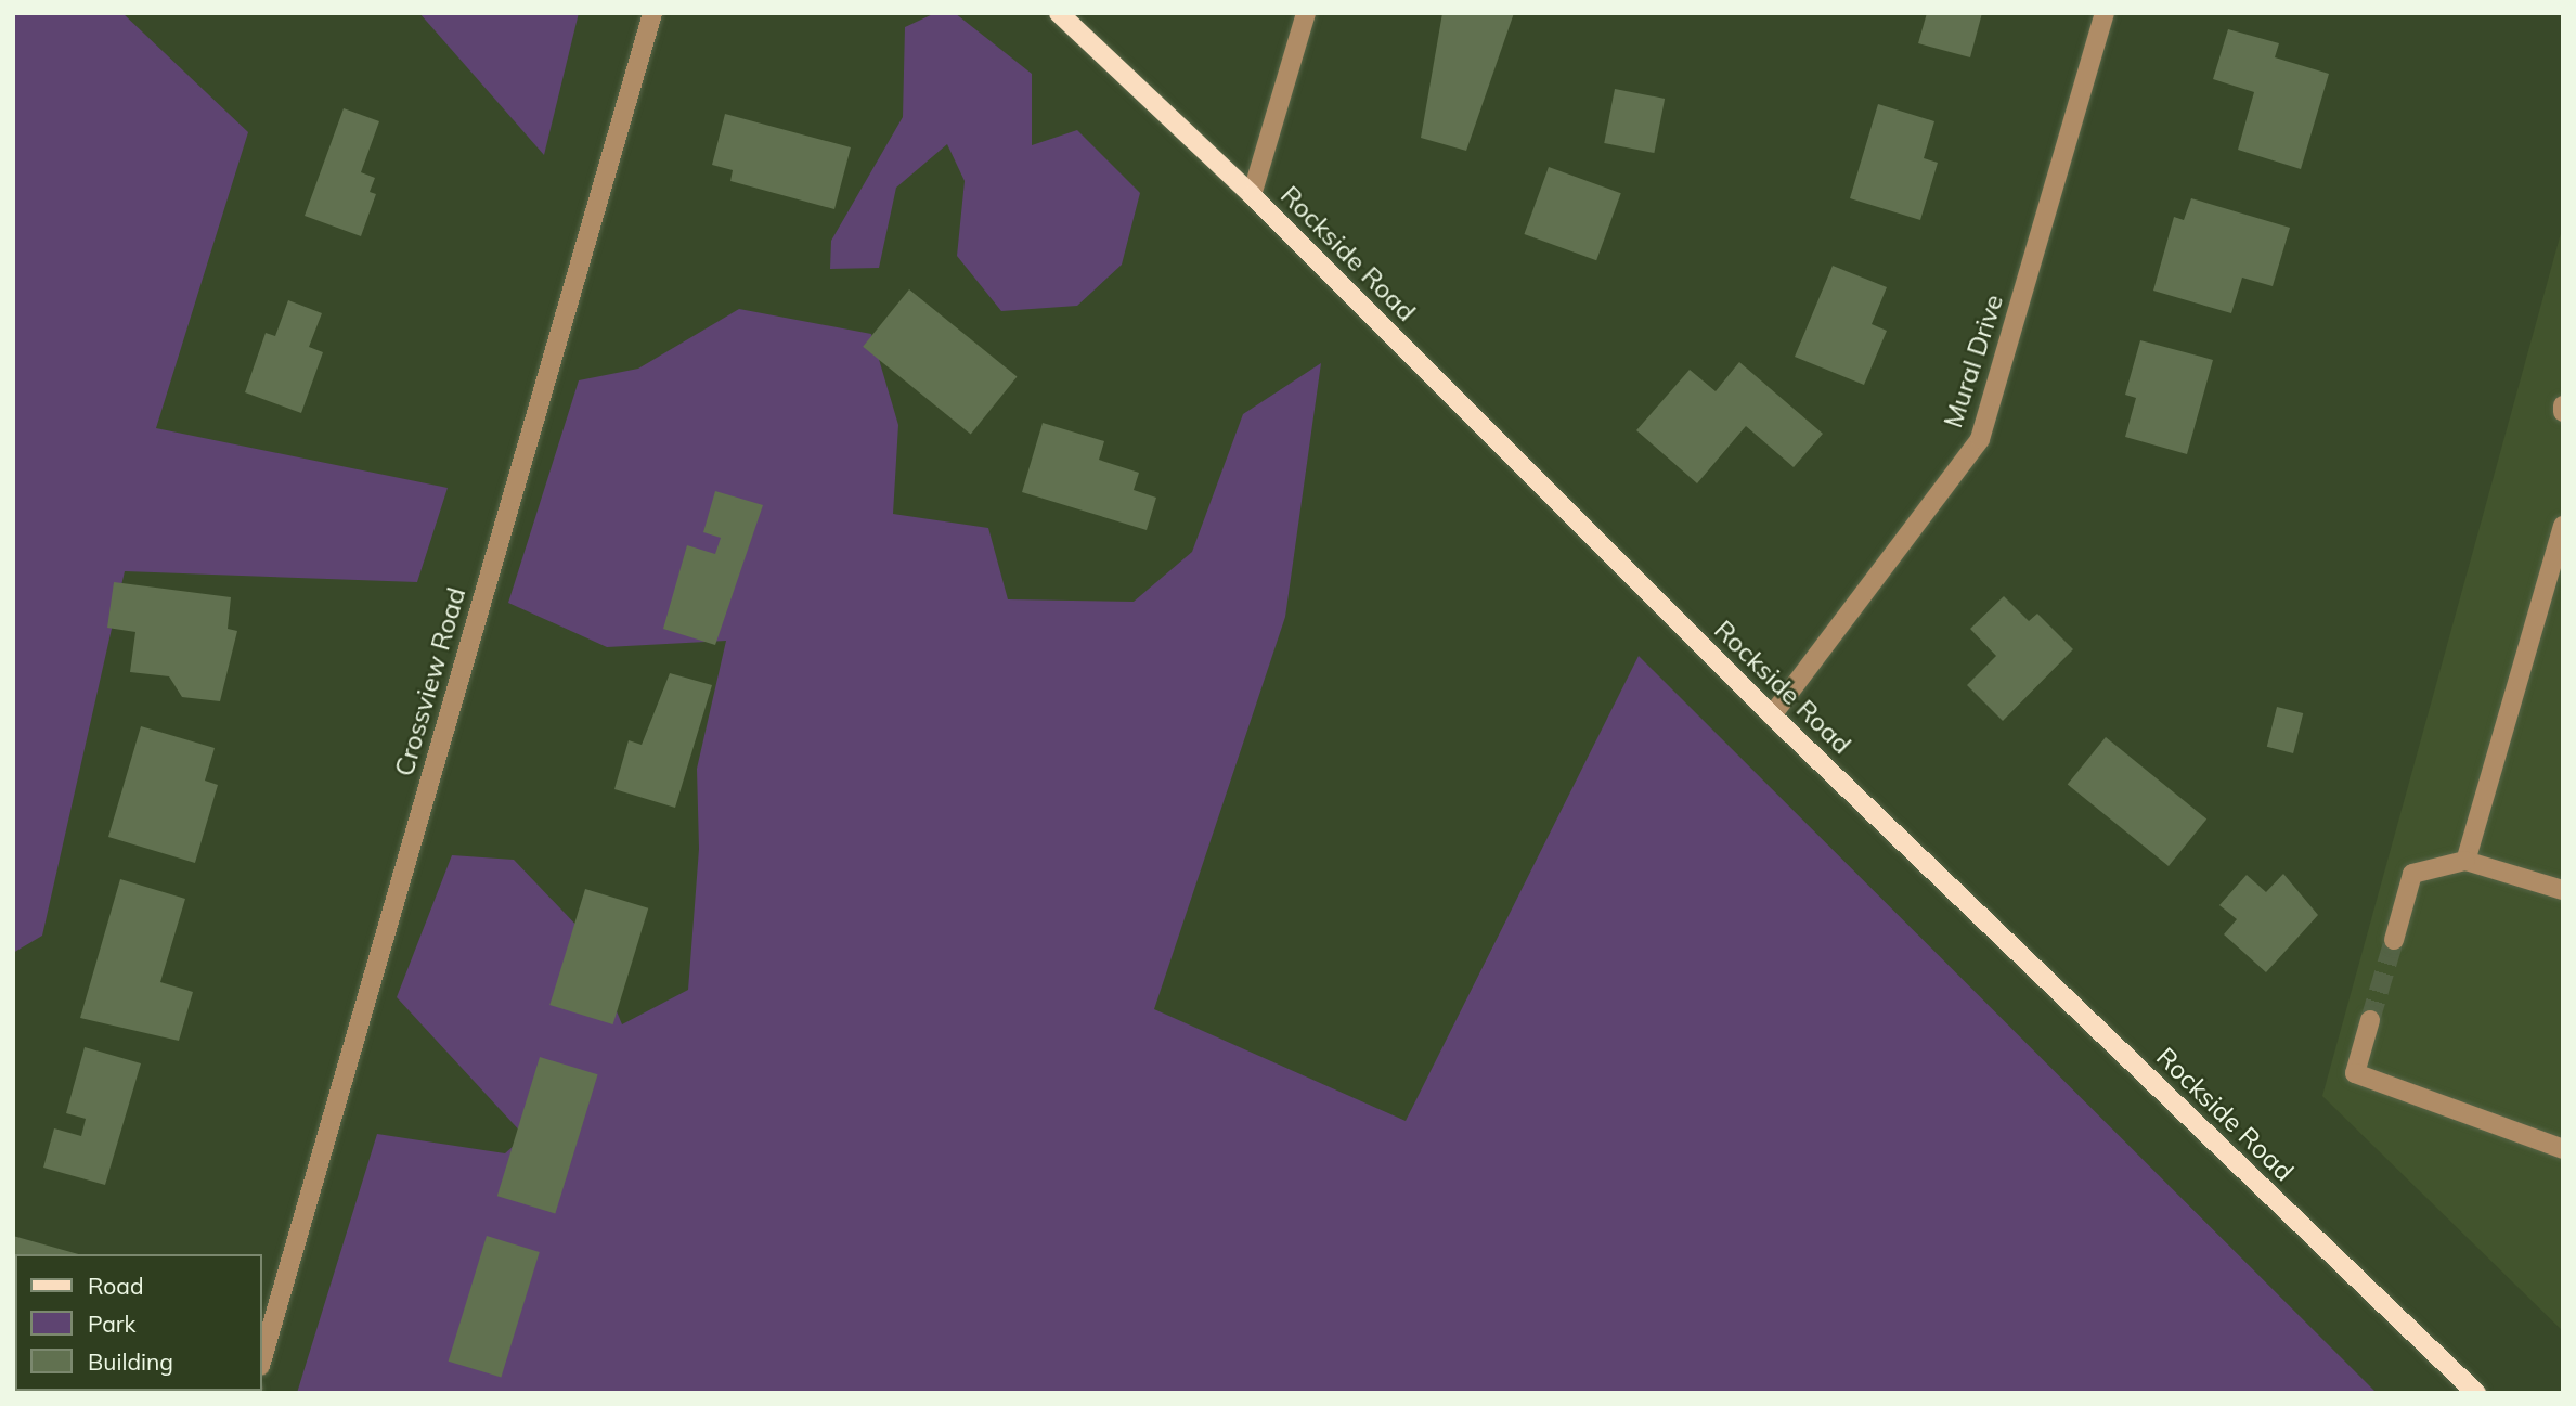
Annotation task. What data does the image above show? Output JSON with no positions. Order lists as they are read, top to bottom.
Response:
{
  "streets": {
    "main road": ["Rockside Road"],
    "street": ["Mural Drive", "Crossview Road"]
  },
  "crossings": [
    ["Rockside Road", "Mural Drive"]
  ],
  "legend": ["Road", "Park", "Building"]
}
